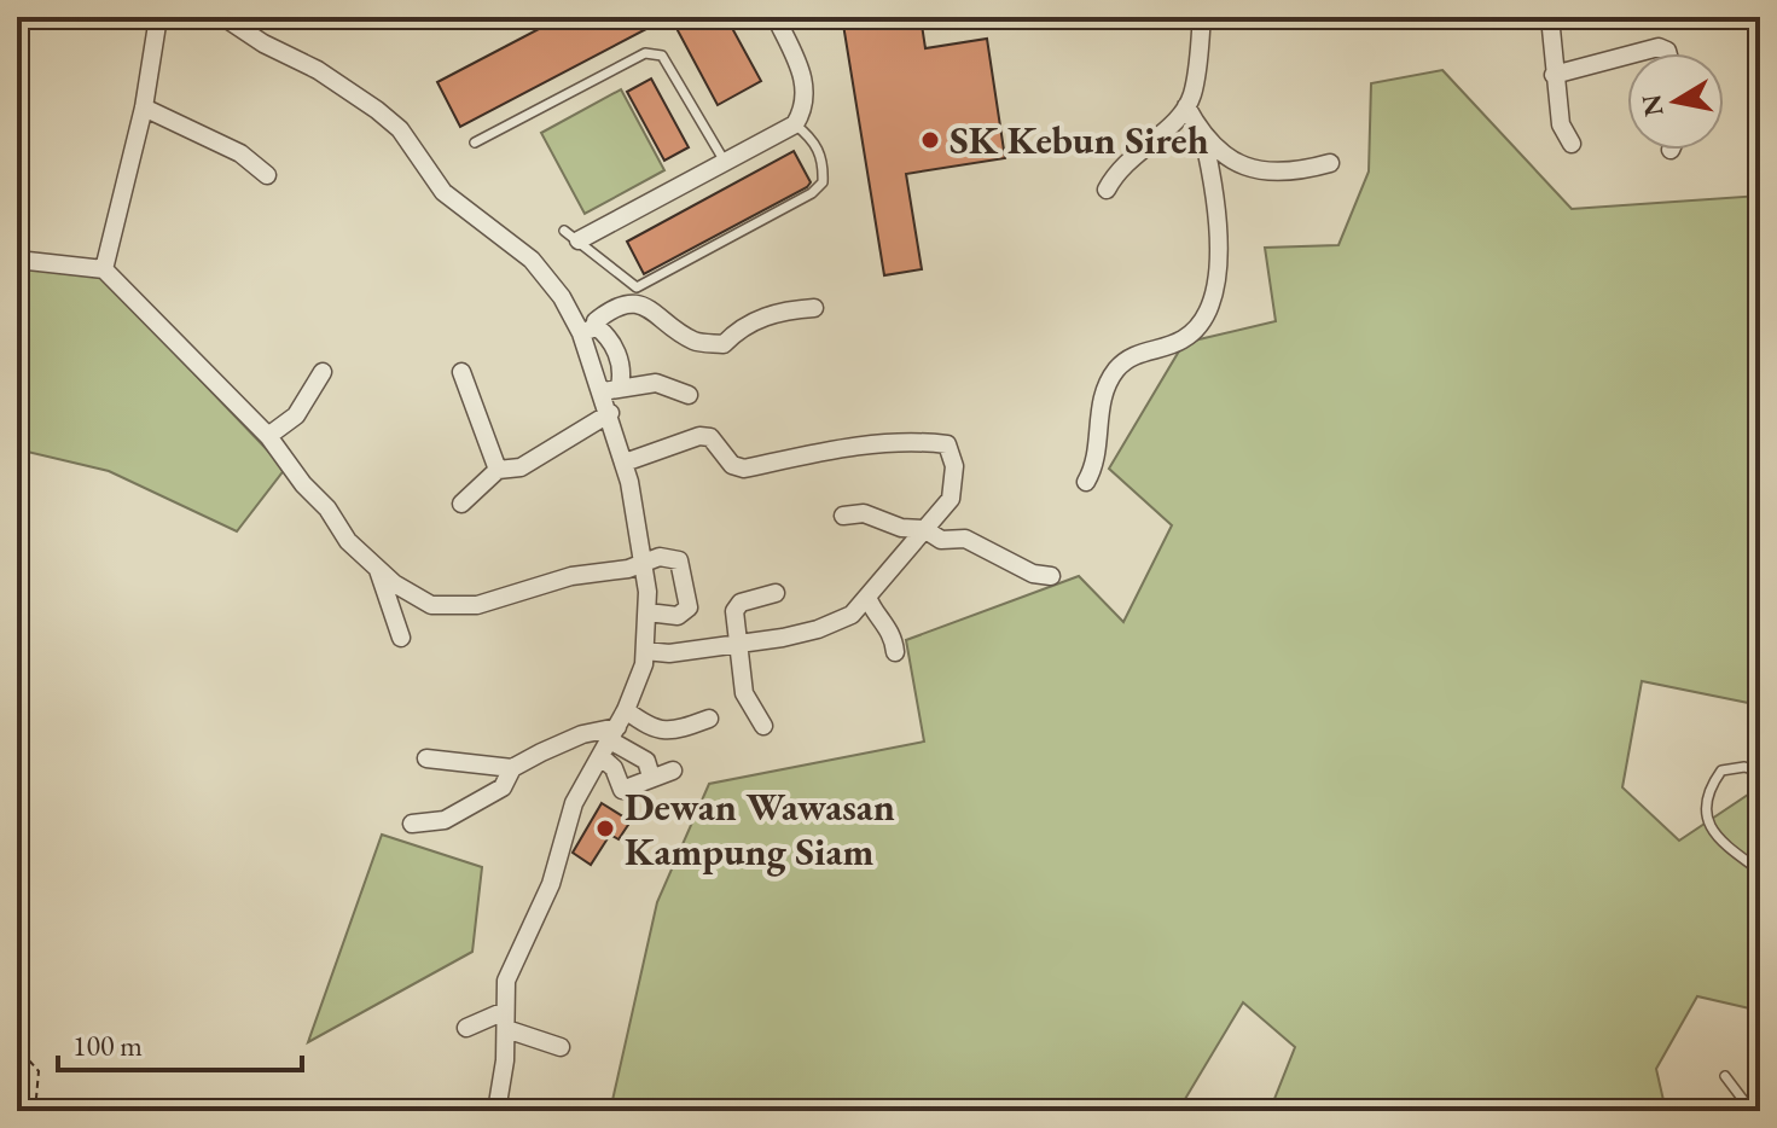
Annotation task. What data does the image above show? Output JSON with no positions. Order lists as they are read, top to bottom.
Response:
{
  "places": ["SK Kebun Sireh", "Dewan Wawasan Kampung Siam"],
  "scale_bar": "100 m",
  "north": "left"
}
